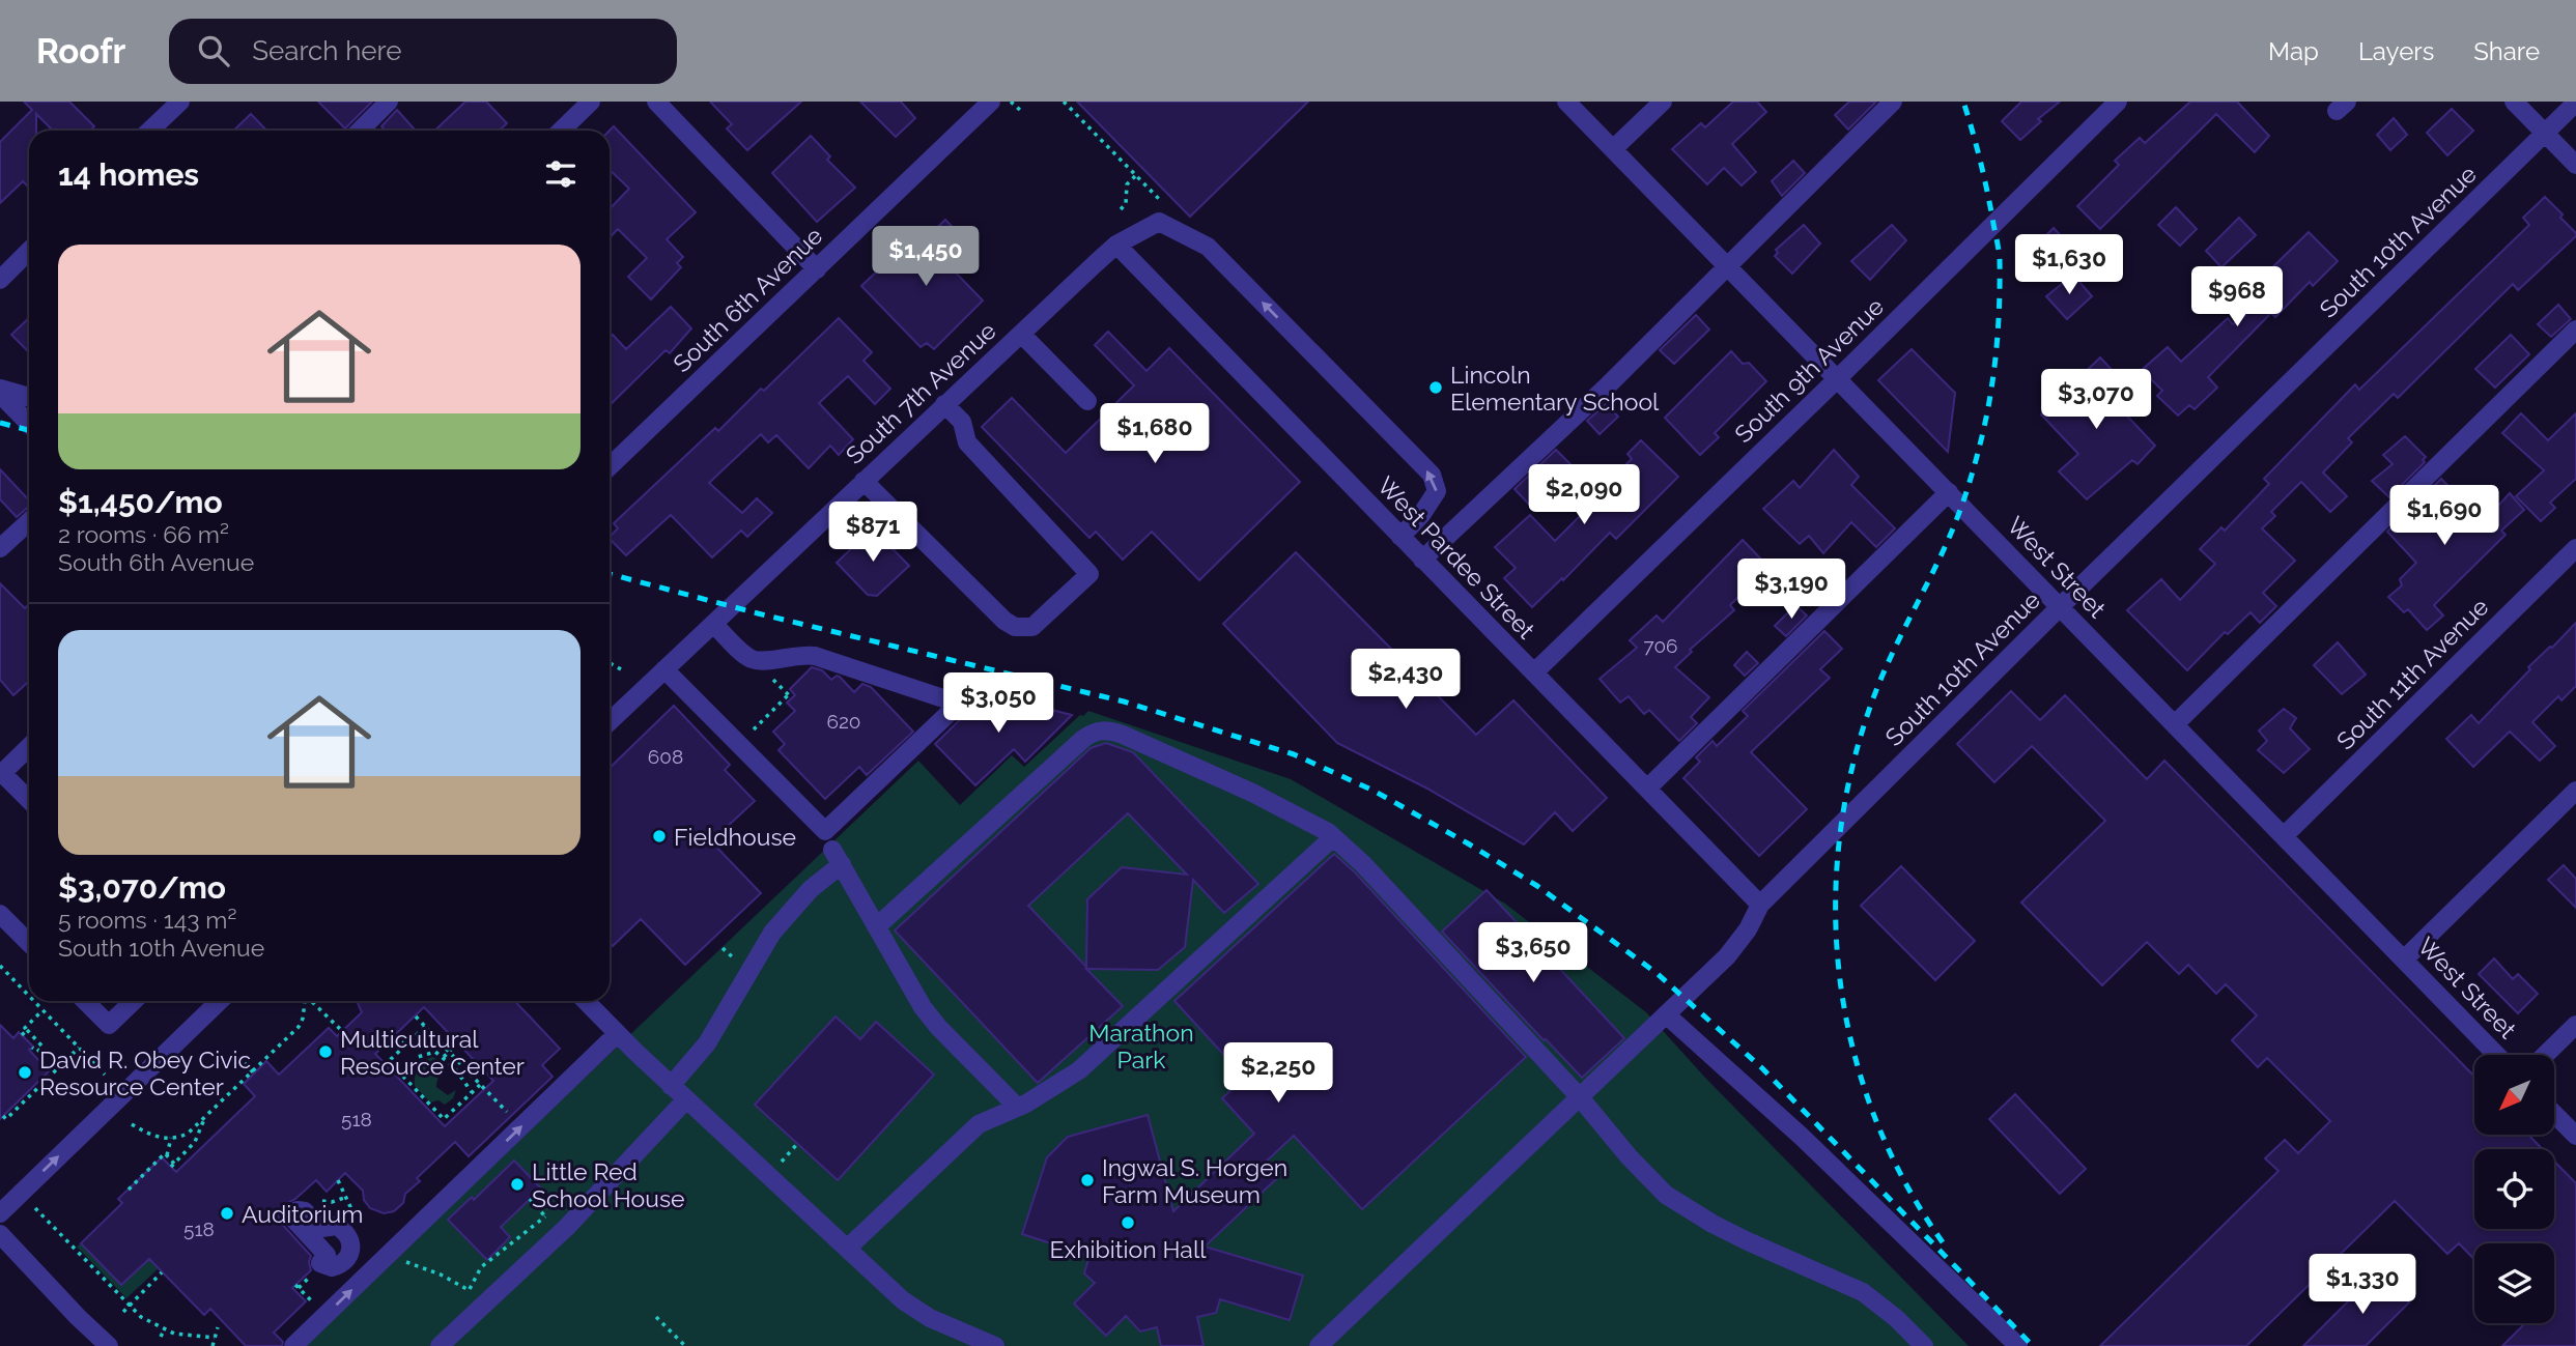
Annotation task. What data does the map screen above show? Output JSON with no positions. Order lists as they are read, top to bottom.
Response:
{
  "streets": {
    "street": [
      "South 10th Avenue",
      "South 6th Avenue",
      "South 9th Avenue",
      "South 7th Avenue",
      "West Pardee Street",
      "West Street",
      "South 11th Avenue"
    ]
  },
  "crossings": [
    ["South 10th Avenue", "West Pardee Street"],
    ["South 10th Avenue", "West Street"],
    ["South 9th Avenue", "West Pardee Street"],
    ["South 9th Avenue", "West Street"],
    ["South 7th Avenue", "West Pardee Street"],
    ["West Street", "South 11th Avenue"]
  ],
  "parks": ["Marathon Park"],
  "places": [
    "Lincoln Elementary School",
    "Fieldhouse",
    "Multicultural Resource Center",
    "David R. Obey Civic Resource Center",
    "Ingwal S. Horgen Farm Museum",
    "Little Red School House",
    "Auditorium",
    "Exhibition Hall"
  ],
  "house_numbers": [
    "706",
    "620",
    "608",
    "518",
    "518"
  ],
  "north": "bottom left",
  "page": {
    "header": "Roofr",
    "search": "Search here",
    "nav": ["Map", "Layers", "Share"],
    "heading": "14 homes",
    "list": [
      {
        "name": "$1,450/mo",
        "note": "2 rooms · 66 m² · South 6th Avenue"
      },
      {
        "name": "$3,070/mo",
        "note": "5 rooms · 143 m² · South 10th Avenue"
      }
    ],
    "price": [
      "$1,450",
      "$1,630",
      "$968",
      "$3,070",
      "$1,680",
      "$2,090",
      "$1,690",
      "$871",
      "$3,190",
      "$2,430",
      "$3,050",
      "$3,650",
      "$2,250",
      "$1,330"
    ]
  }
}
